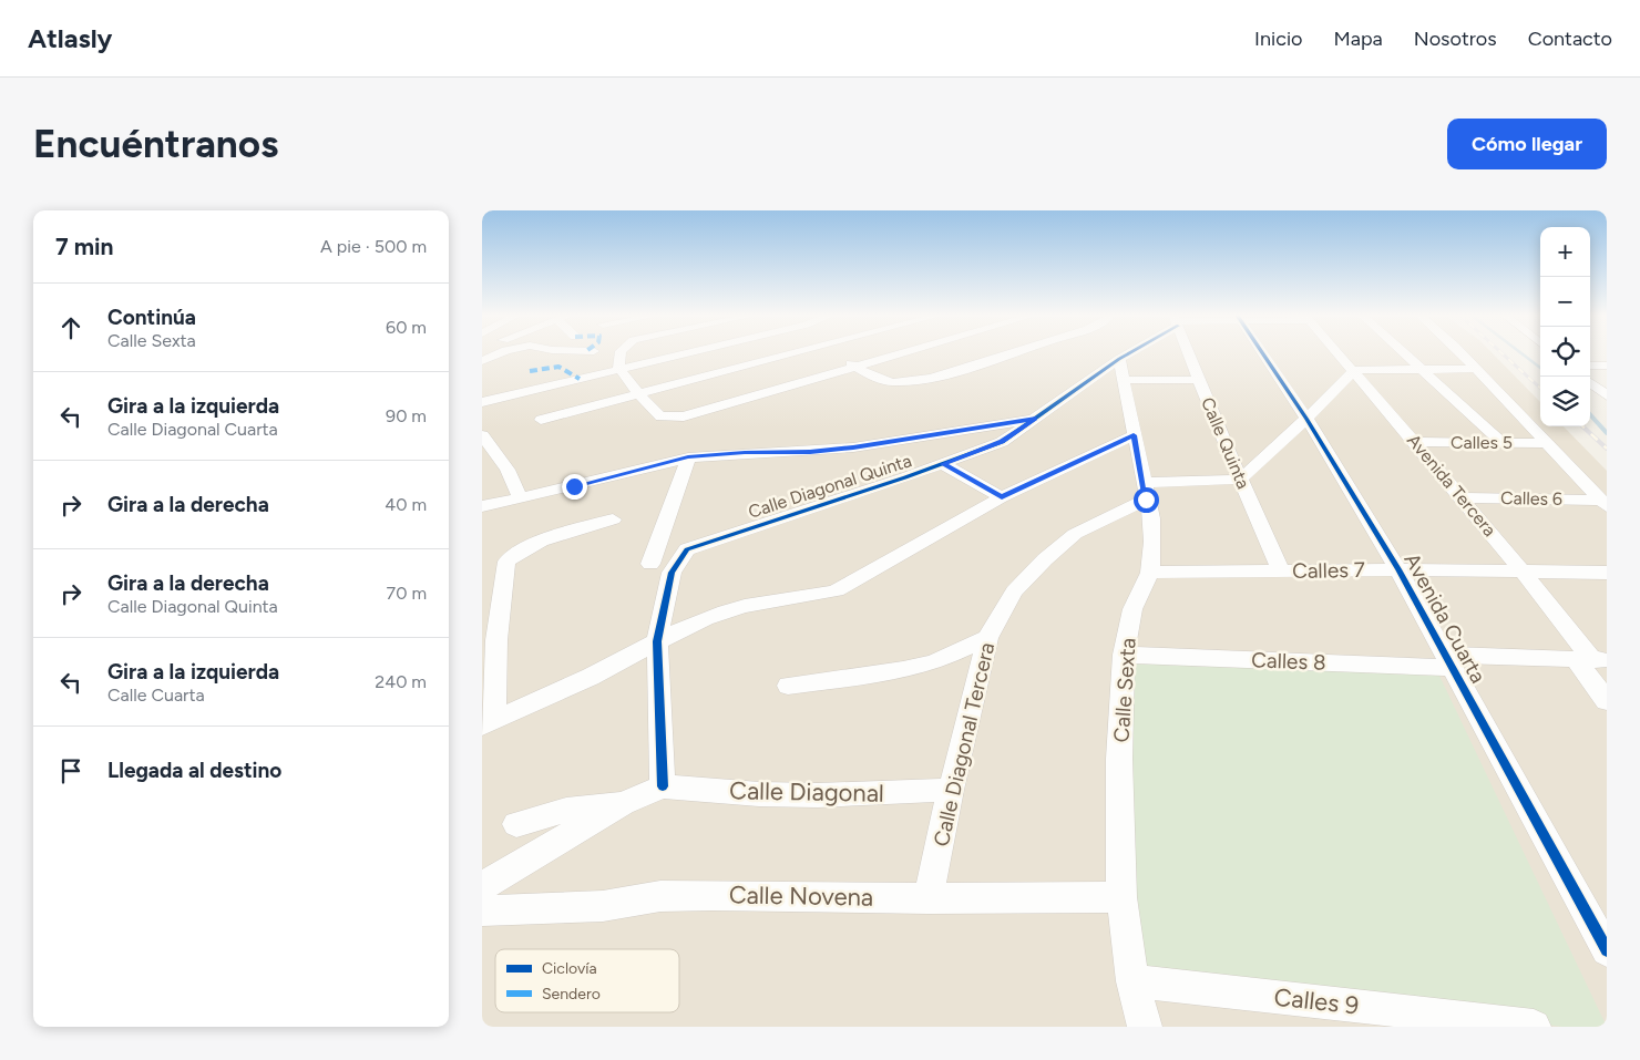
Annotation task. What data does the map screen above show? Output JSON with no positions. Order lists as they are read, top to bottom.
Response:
{
  "streets": {
    "street": [
      "Calles 5",
      "Calle Quinta",
      "Avenida Tercera",
      "Calle Diagonal Quinta",
      "Calles 6",
      "Calles 7",
      "Avenida Cuarta",
      "Calles 8",
      "Calle Sexta",
      "Calle Diagonal Tercera",
      "Calle Diagonal",
      "Calle Novena",
      "Calles 9"
    ]
  },
  "crossings": [
    ["Calles 5", "Avenida Tercera"],
    ["Calle Quinta", "Calles 7"],
    ["Avenida Tercera", "Calles 6"],
    ["Avenida Tercera", "Calles 7"],
    ["Avenida Tercera", "Calles 8"],
    ["Calle Diagonal Quinta", "Calle Sexta"],
    ["Calles 7", "Avenida Cuarta"],
    ["Calles 7", "Calle Sexta"],
    ["Avenida Cuarta", "Calles 8"],
    ["Calles 8", "Calle Sexta"],
    ["Calle Sexta", "Calle Diagonal Tercera"],
    ["Calle Sexta", "Calle Novena"],
    ["Calle Sexta", "Calles 9"],
    ["Calle Diagonal Tercera", "Calle Diagonal"],
    ["Calle Diagonal Tercera", "Calle Novena"]
  ],
  "legend": ["Ciclovía", "Sendero"],
  "page": {
    "header": "Atlasly",
    "nav": [
      "Inicio",
      "Mapa",
      "Nosotros",
      "Contacto"
    ],
    "buttons": "Cómo llegar",
    "title": "Encuéntranos",
    "heading": ["7 min", "A pie · 500 m"],
    "map_buttons": ["+", "−"],
    "list": [
      ["Continúa", "Calle Sexta", "60 m"],
      ["Gira a la izquierda", "Calle Diagonal Cuarta", "90 m"],
      ["Gira a la derecha", "40 m"],
      ["Gira a la derecha", "Calle Diagonal Quinta", "70 m"],
      ["Gira a la izquierda", "Calle Cuarta", "240 m"],
      "Llegada al destino"
    ]
  }
}
